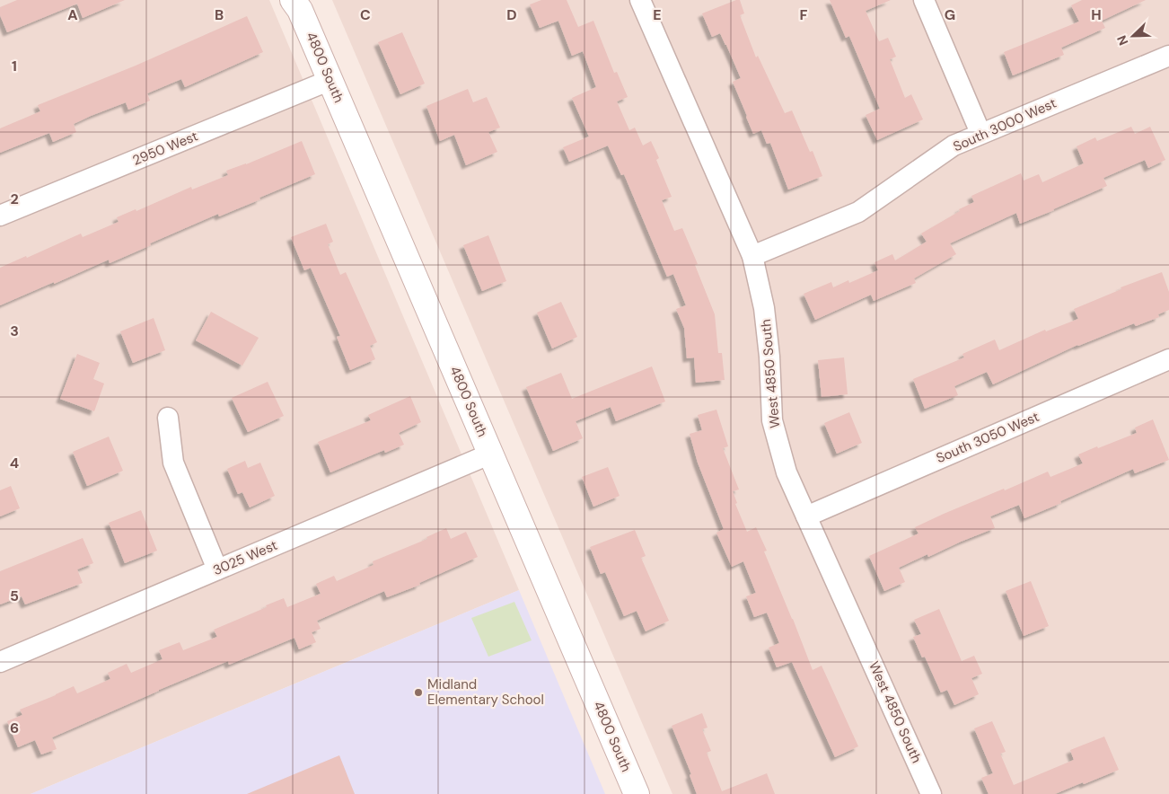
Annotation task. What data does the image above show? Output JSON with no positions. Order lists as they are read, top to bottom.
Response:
{
  "streets": {
    "main road": ["4800 South"],
    "street": [
      "South 3000 West",
      "2950 West",
      "West 4850 South",
      "South 3050 West",
      "3025 West"
    ]
  },
  "crossings": [
    ["4800 South", "2950 West"],
    ["4800 South", "3025 West"],
    ["South 3000 West", "West 4850 South"],
    ["West 4850 South", "South 3050 West"]
  ],
  "places": ["Midland Elementary School"],
  "north": "bottom left",
  "grid": {
    "columns": [
      "A",
      "B",
      "C",
      "D",
      "E",
      "F",
      "G",
      "H"
    ],
    "rows": [
      "1",
      "2",
      "3",
      "4",
      "5",
      "6"
    ]
  }
}
